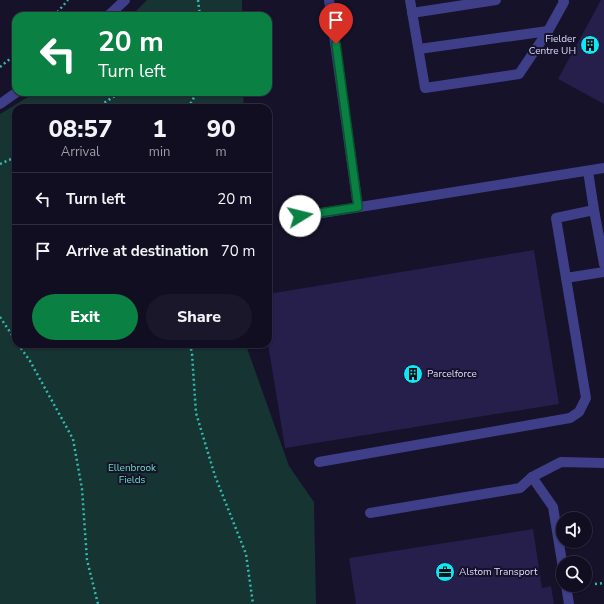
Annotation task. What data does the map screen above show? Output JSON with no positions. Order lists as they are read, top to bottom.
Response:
{
  "parks": ["Ellenbrook Fields"],
  "places": {
    "building": ["Fielder Centre UH", "Parcelforce"],
    "office": ["Alstom Transport"]
  },
  "page": {
    "turn": ["20 m", "Turn left"],
    "eta": [
      "08:57",
      "Arrival",
      "1",
      "min",
      "90",
      "m"
    ],
    "list": [
      {
        "name": "Turn left",
        "value": "20 m"
      },
      {
        "name": "Arrive at destination",
        "value": "70 m"
      }
    ],
    "buttons": ["Exit", "Share"]
  }
}
